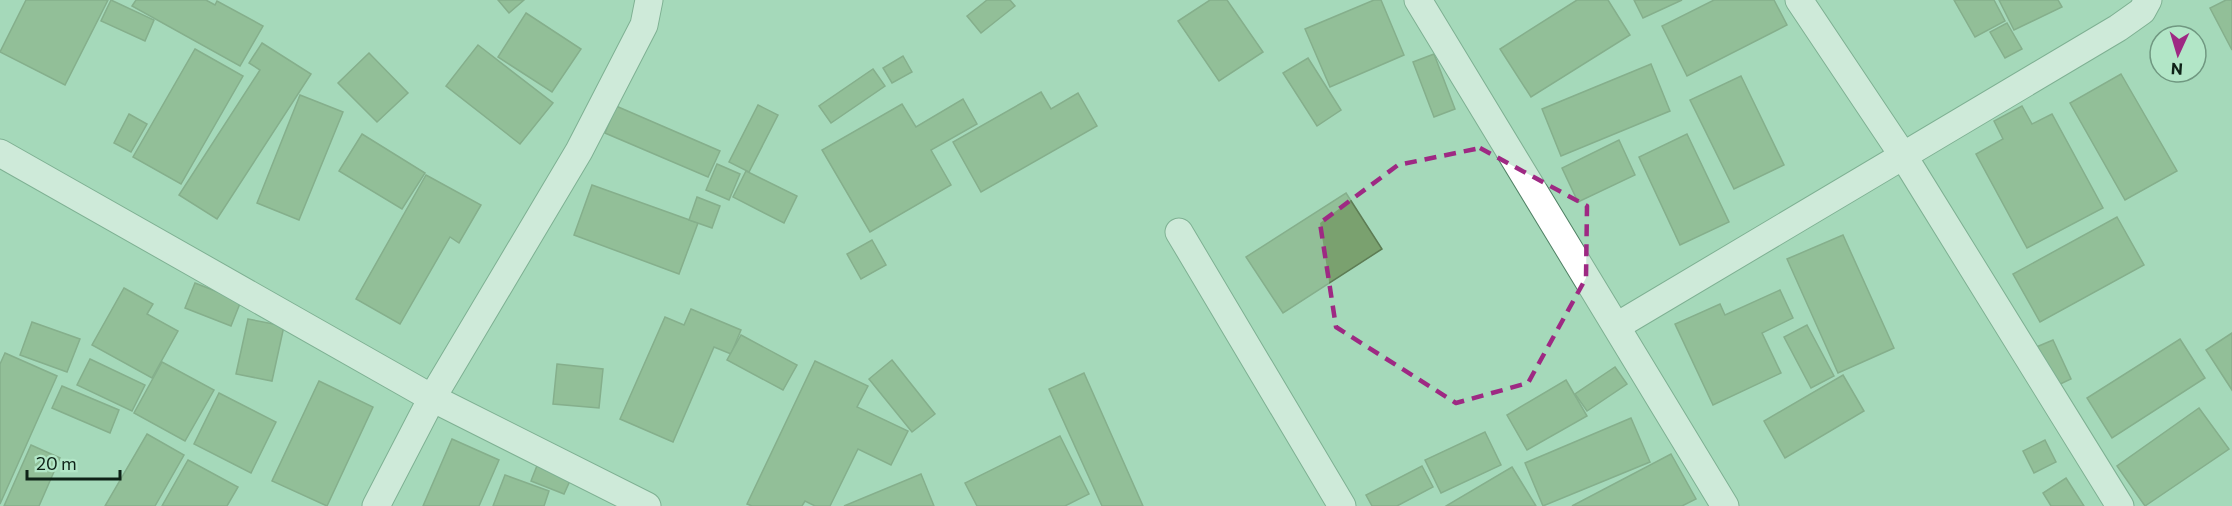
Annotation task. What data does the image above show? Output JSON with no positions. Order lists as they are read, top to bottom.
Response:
{
  "scale_bar": "20 m",
  "north": "bottom"
}
